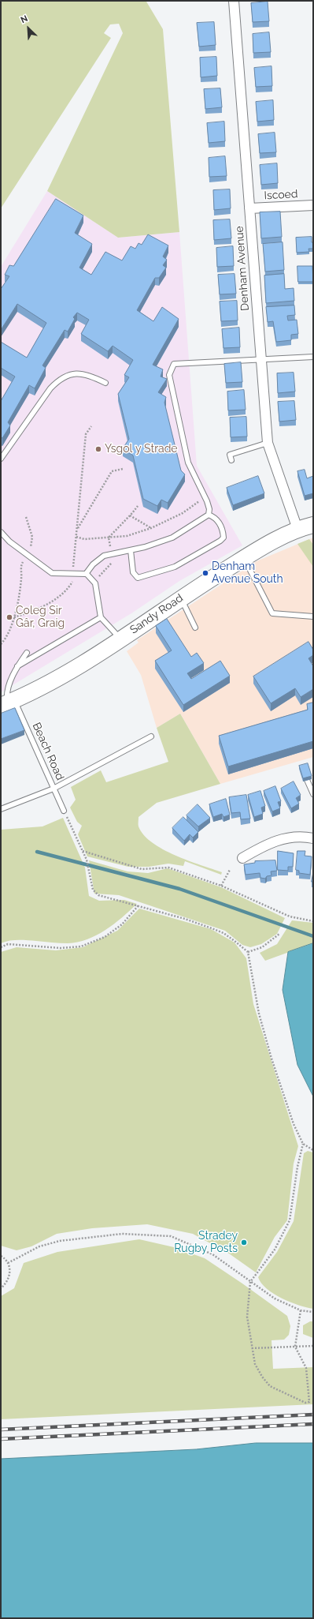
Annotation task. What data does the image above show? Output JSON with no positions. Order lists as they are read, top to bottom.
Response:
{
  "streets": {
    "main road": ["Sandy Road"],
    "street": ["Iscoed", "Denham Avenue"],
    "lane": ["Beach Road"]
  },
  "crossings": [
    ["Iscoed", "Denham Avenue"],
    ["Denham Avenue", "Sandy Road"],
    ["Sandy Road", "Beach Road"]
  ],
  "places": [
    "Ysgol y Strade",
    "Denham Avenue South",
    "Coleg Sir Gâr, Graig",
    "Stradey Rugby Posts"
  ],
  "north": "top left"
}
